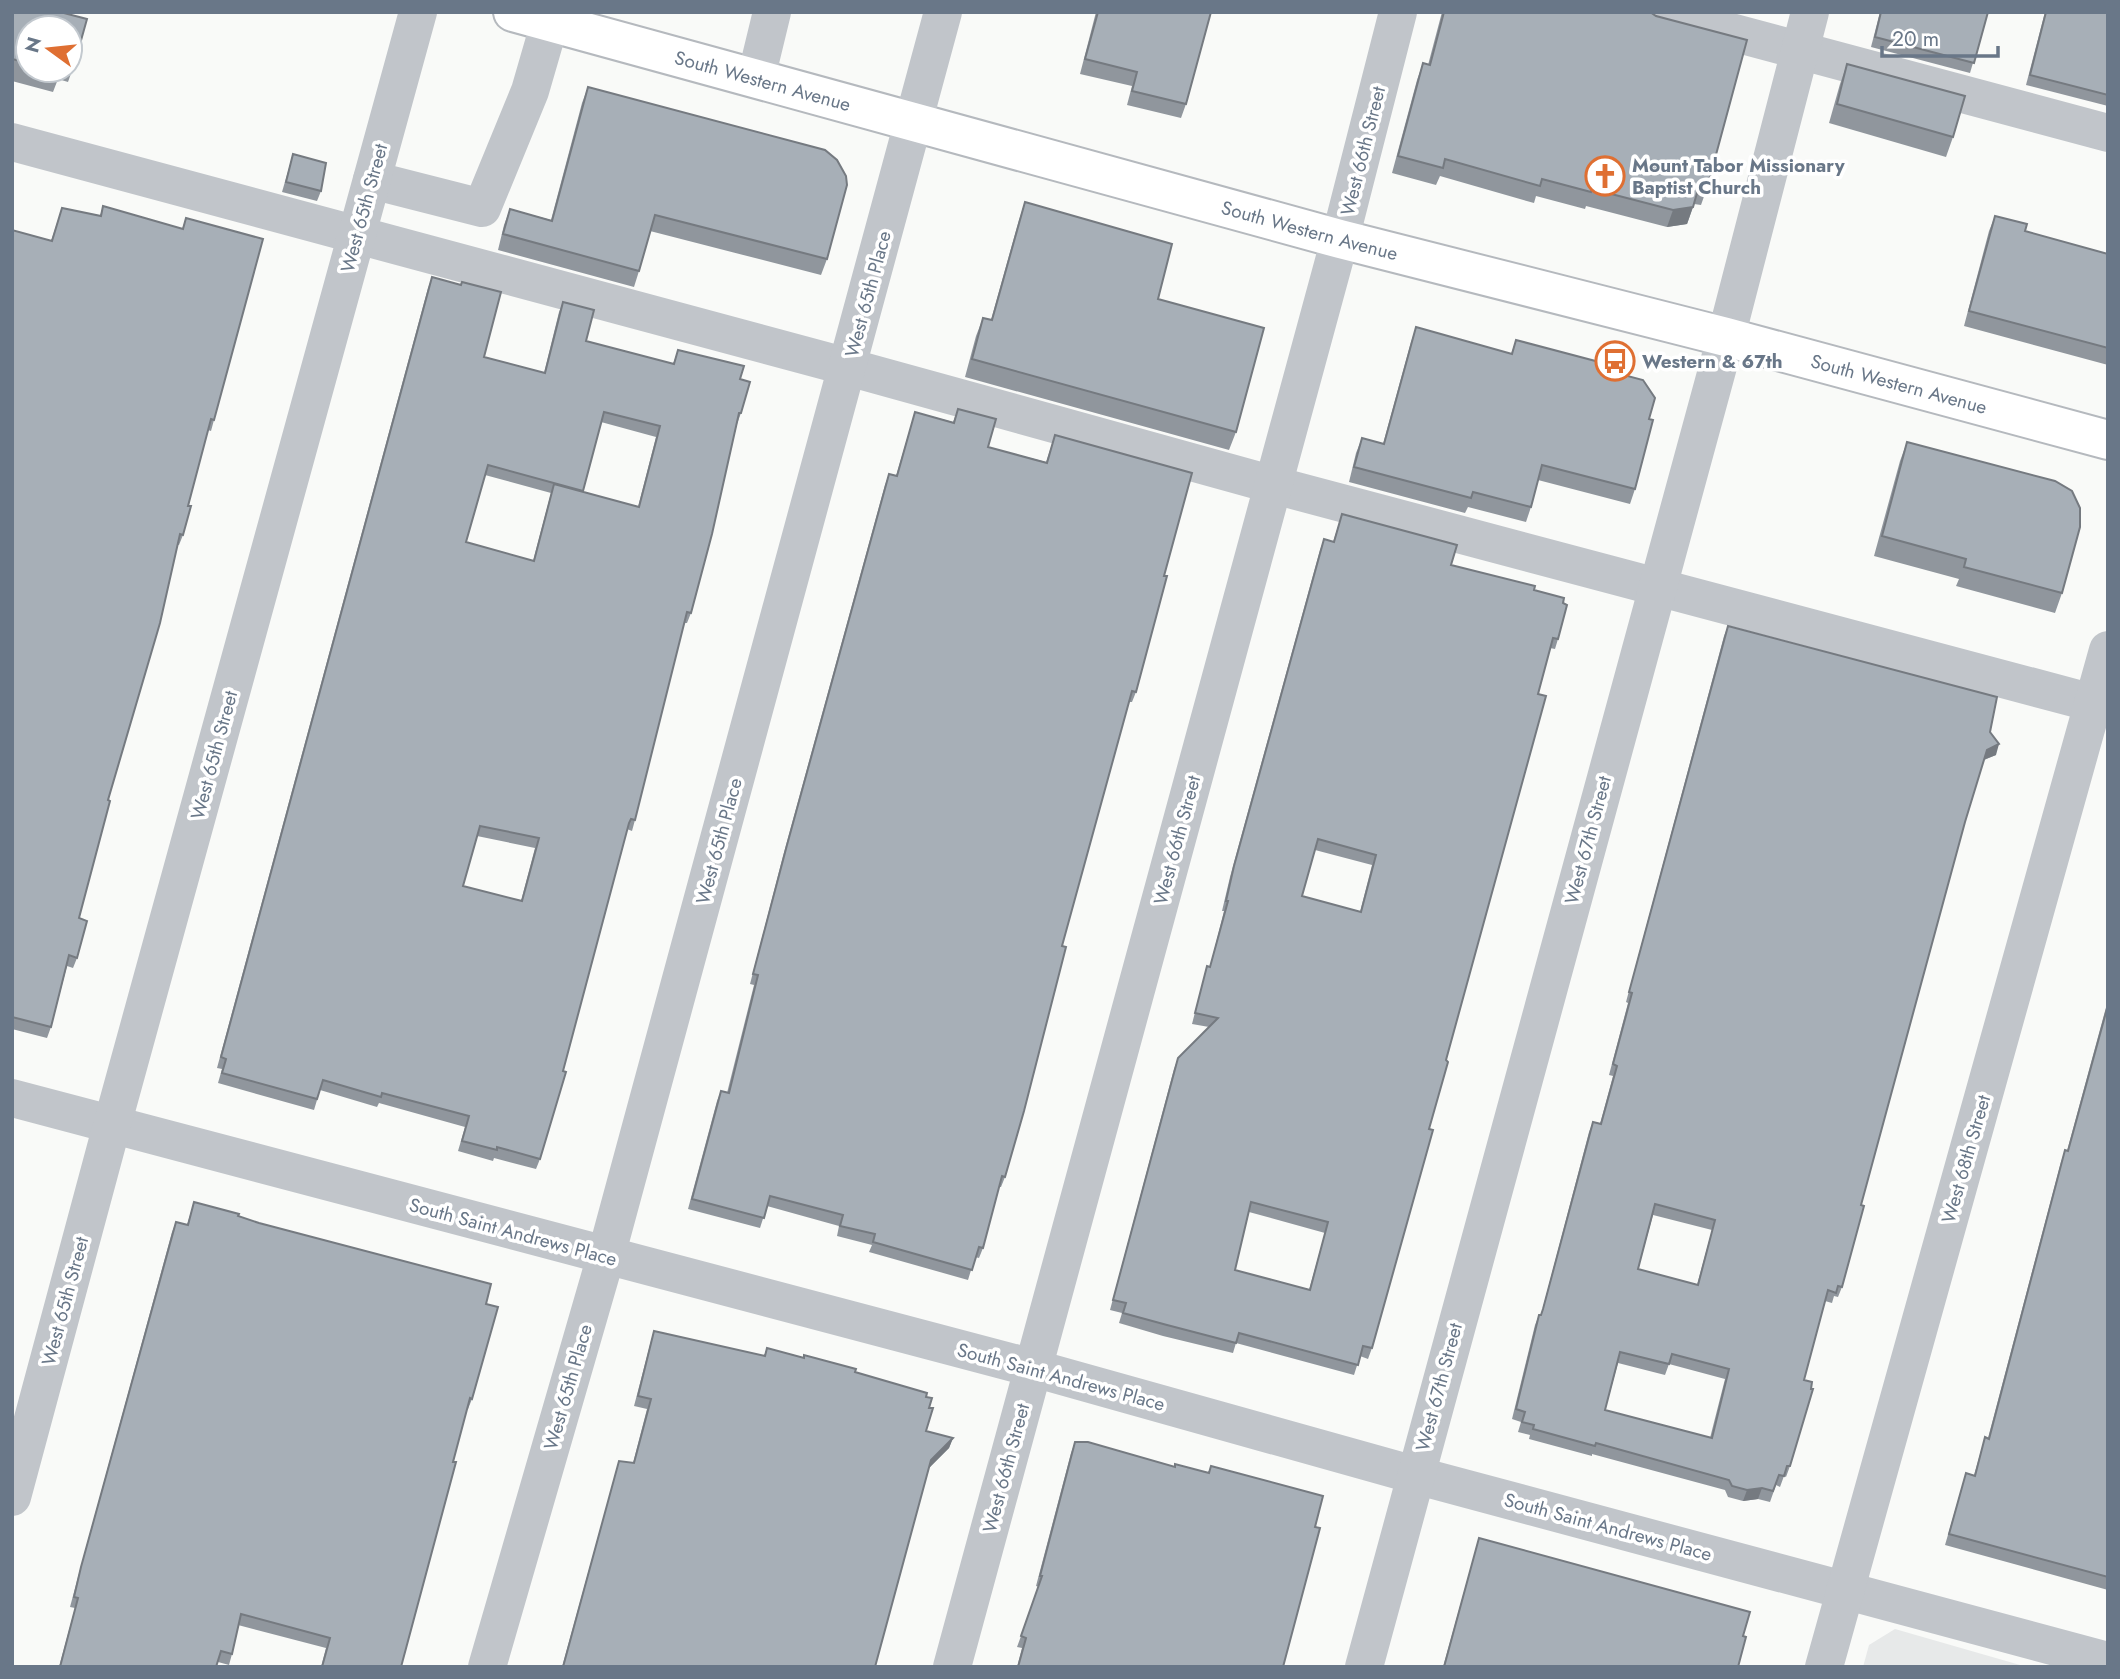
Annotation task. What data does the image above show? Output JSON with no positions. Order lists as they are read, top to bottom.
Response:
{
  "streets": {
    "main road": ["South Western Avenue"],
    "street": [
      "West 66th Street",
      "West 65th Street",
      "West 65th Place",
      "West 67th Street",
      "West 68th Street",
      "South Saint Andrews Place"
    ]
  },
  "crossings": [
    ["South Western Avenue", "West 66th Street"],
    ["South Western Avenue", "West 65th Place"],
    ["South Western Avenue", "West 67th Street"],
    ["West 66th Street", "South Saint Andrews Place"],
    ["West 65th Street", "South Saint Andrews Place"],
    ["West 65th Place", "South Saint Andrews Place"],
    ["West 67th Street", "South Saint Andrews Place"],
    ["West 68th Street", "South Saint Andrews Place"]
  ],
  "places": {
    "church": ["Mount Tabor Missionary Baptist Church"],
    "bus stop": ["Western & 67th"]
  },
  "scale_bar": "20 m",
  "north": "left"
}
